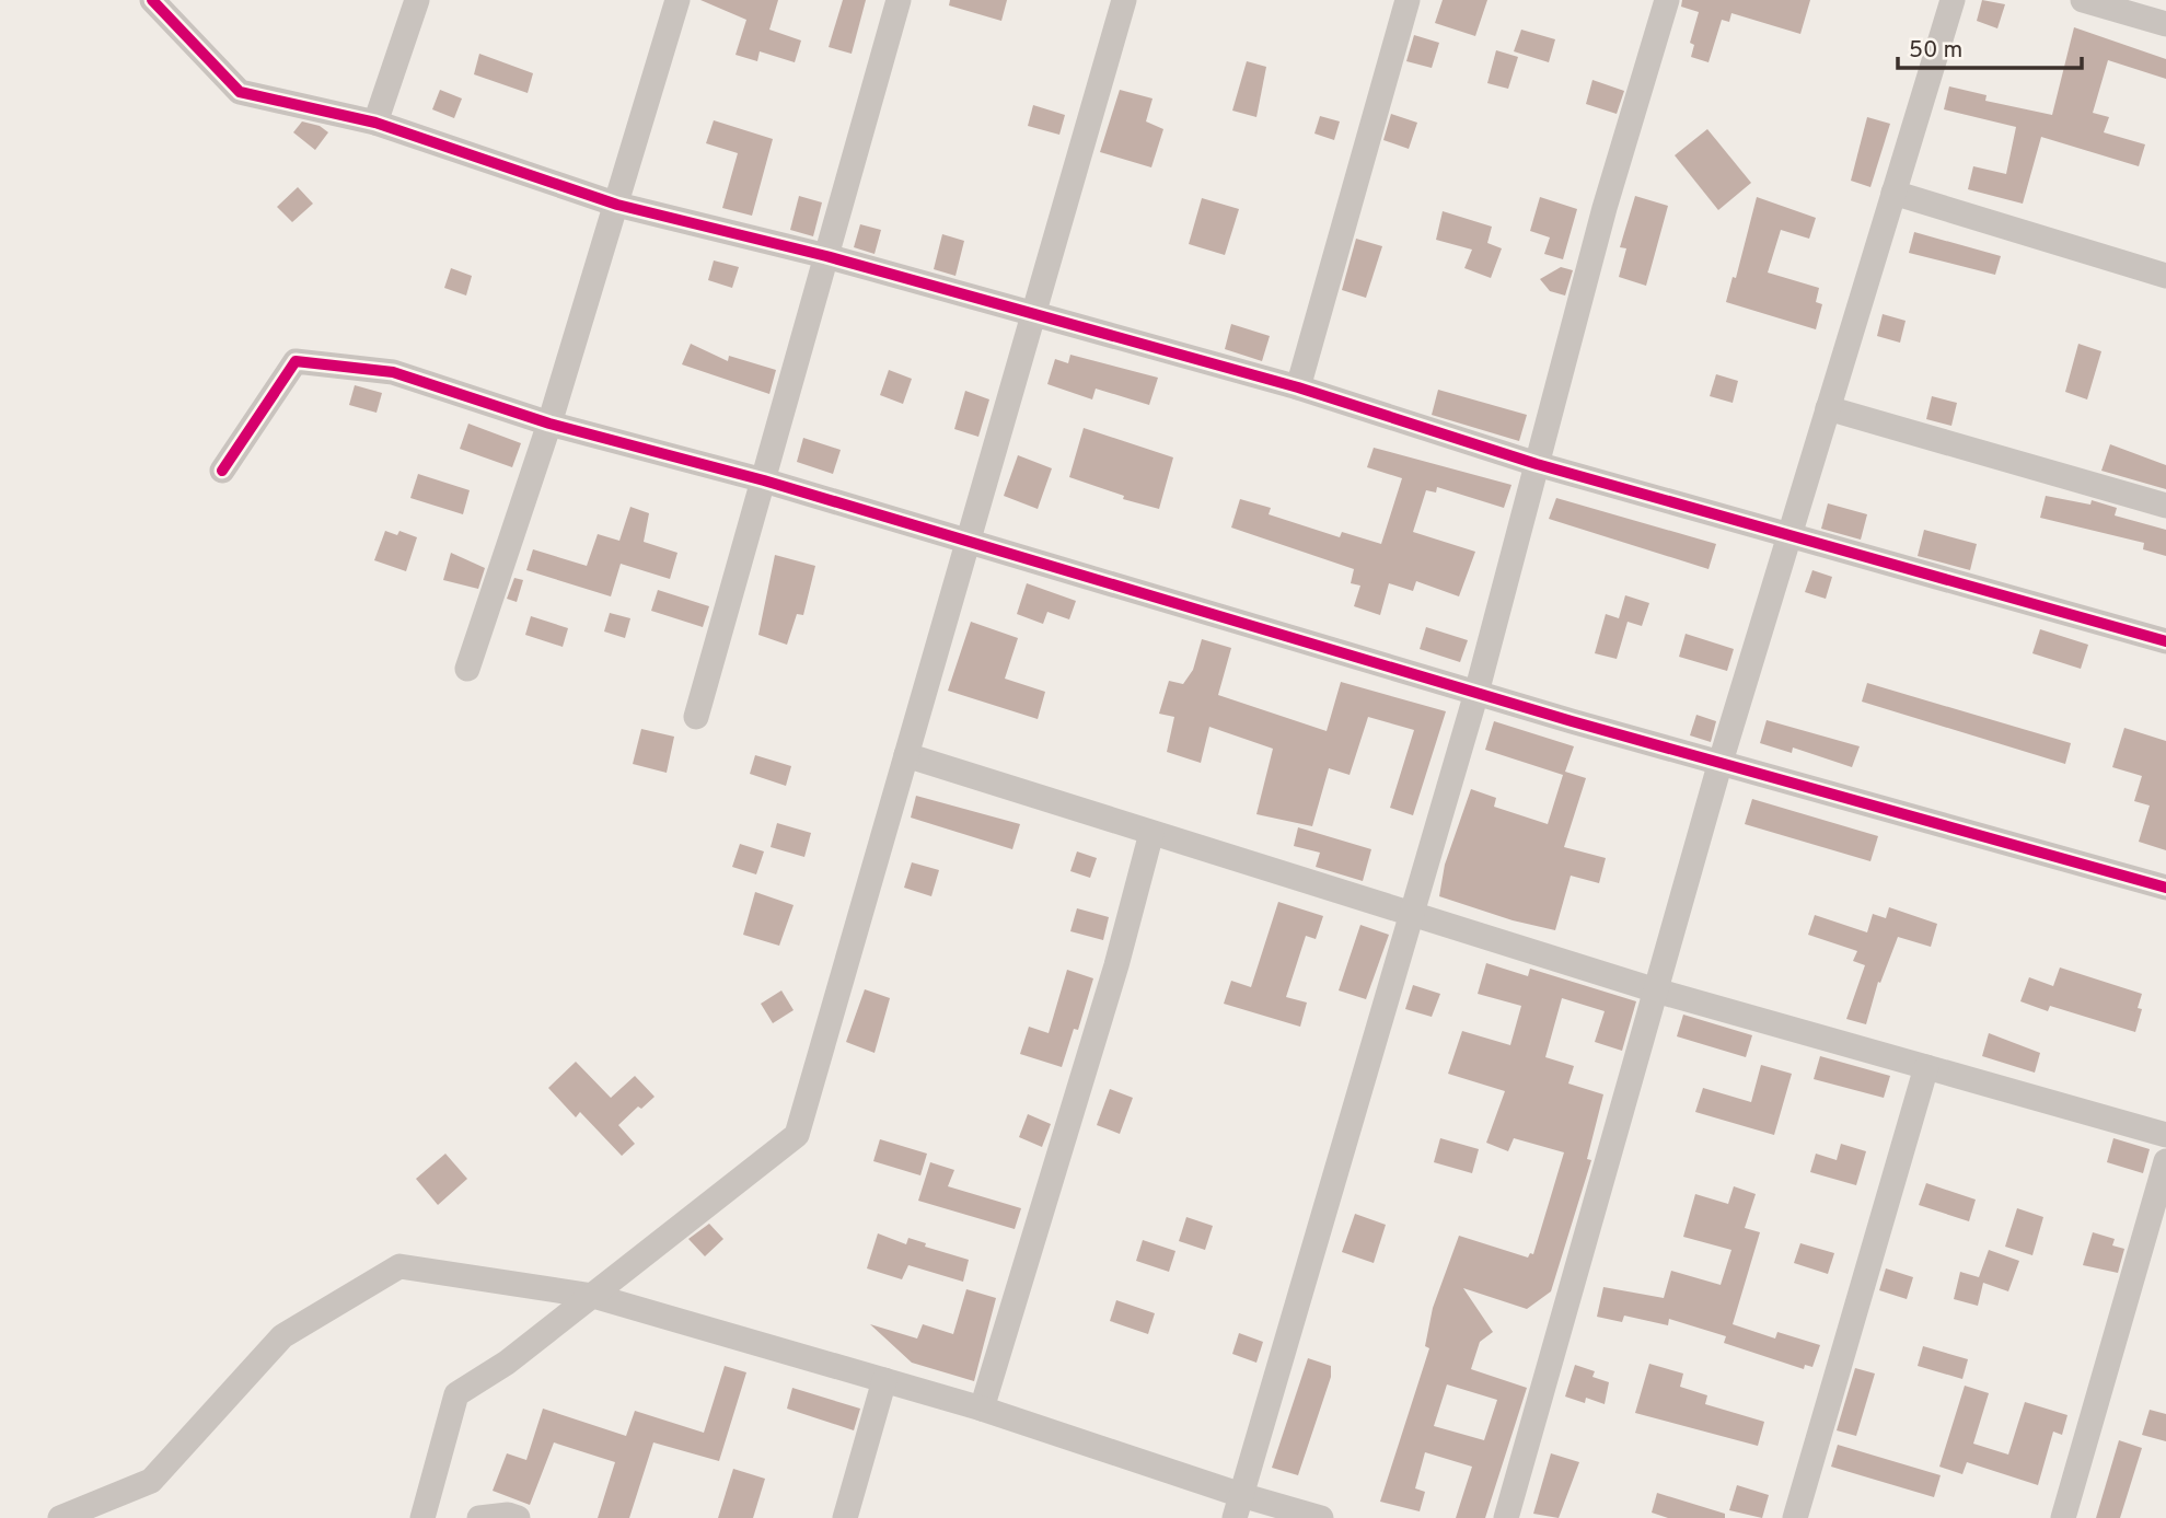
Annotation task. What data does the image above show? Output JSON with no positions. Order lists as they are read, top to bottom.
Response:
{
  "scale_bar": "50 m"
}
